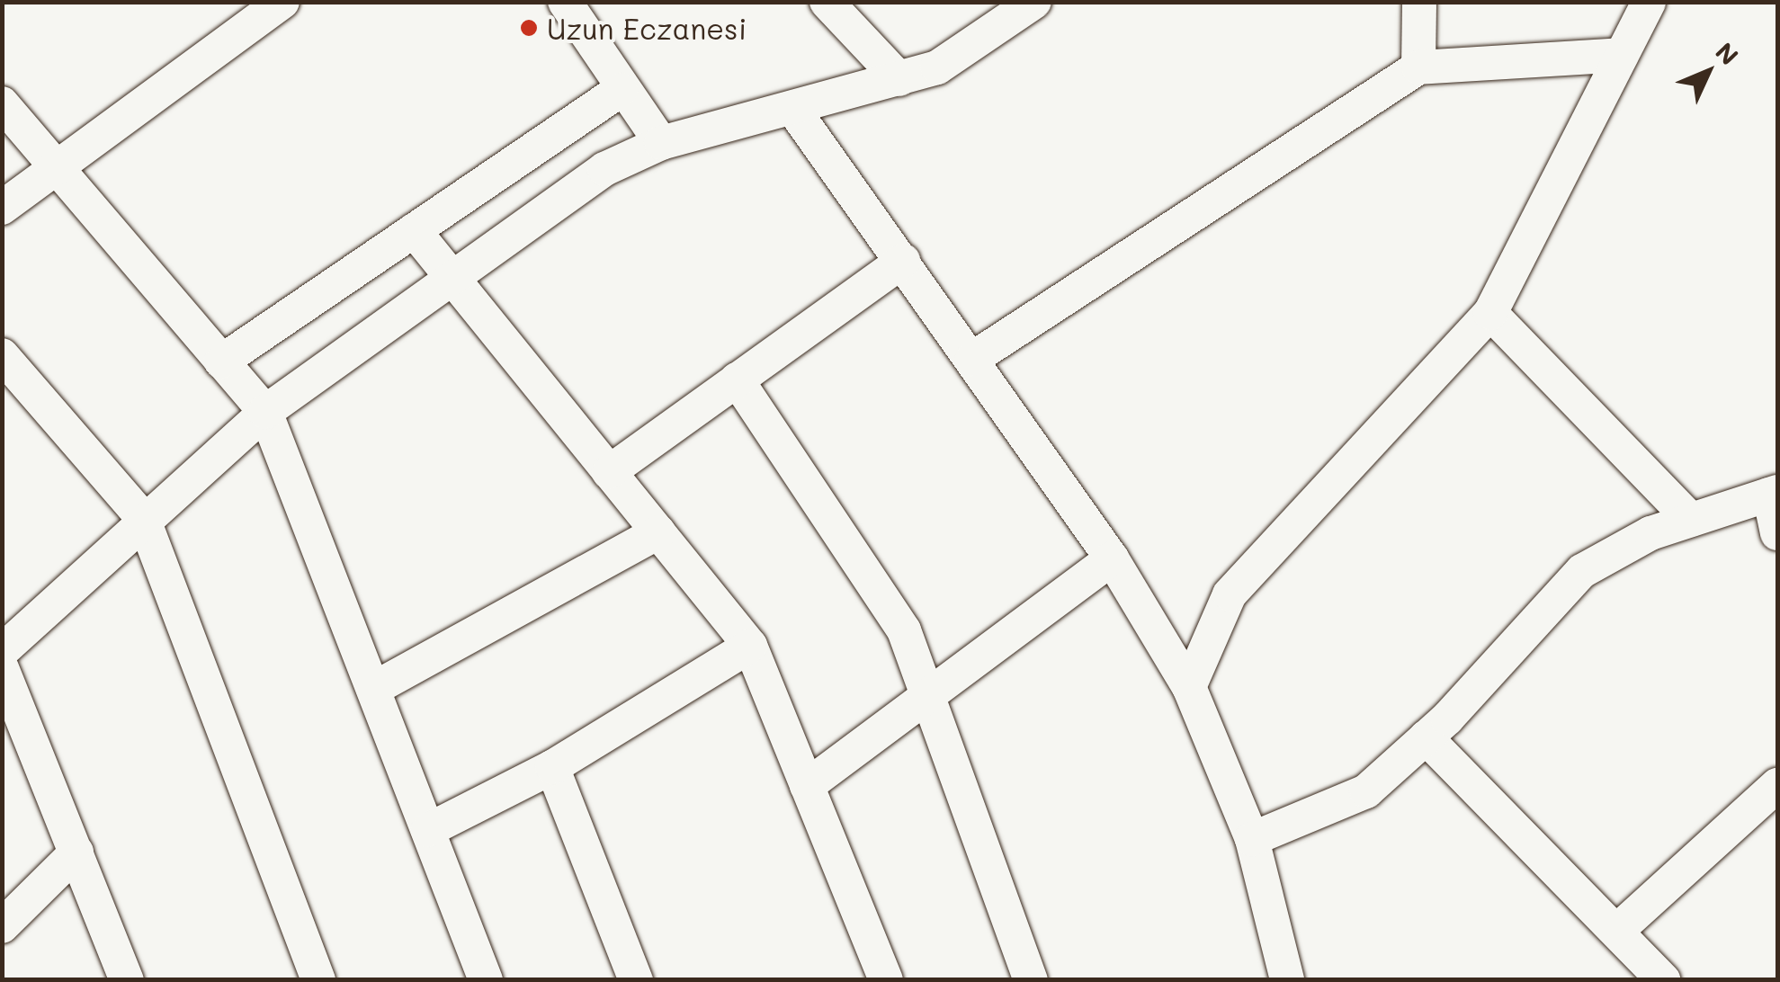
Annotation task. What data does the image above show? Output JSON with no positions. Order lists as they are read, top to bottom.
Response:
{
  "places": ["Uzun Eczanesi"],
  "north": "top right"
}
